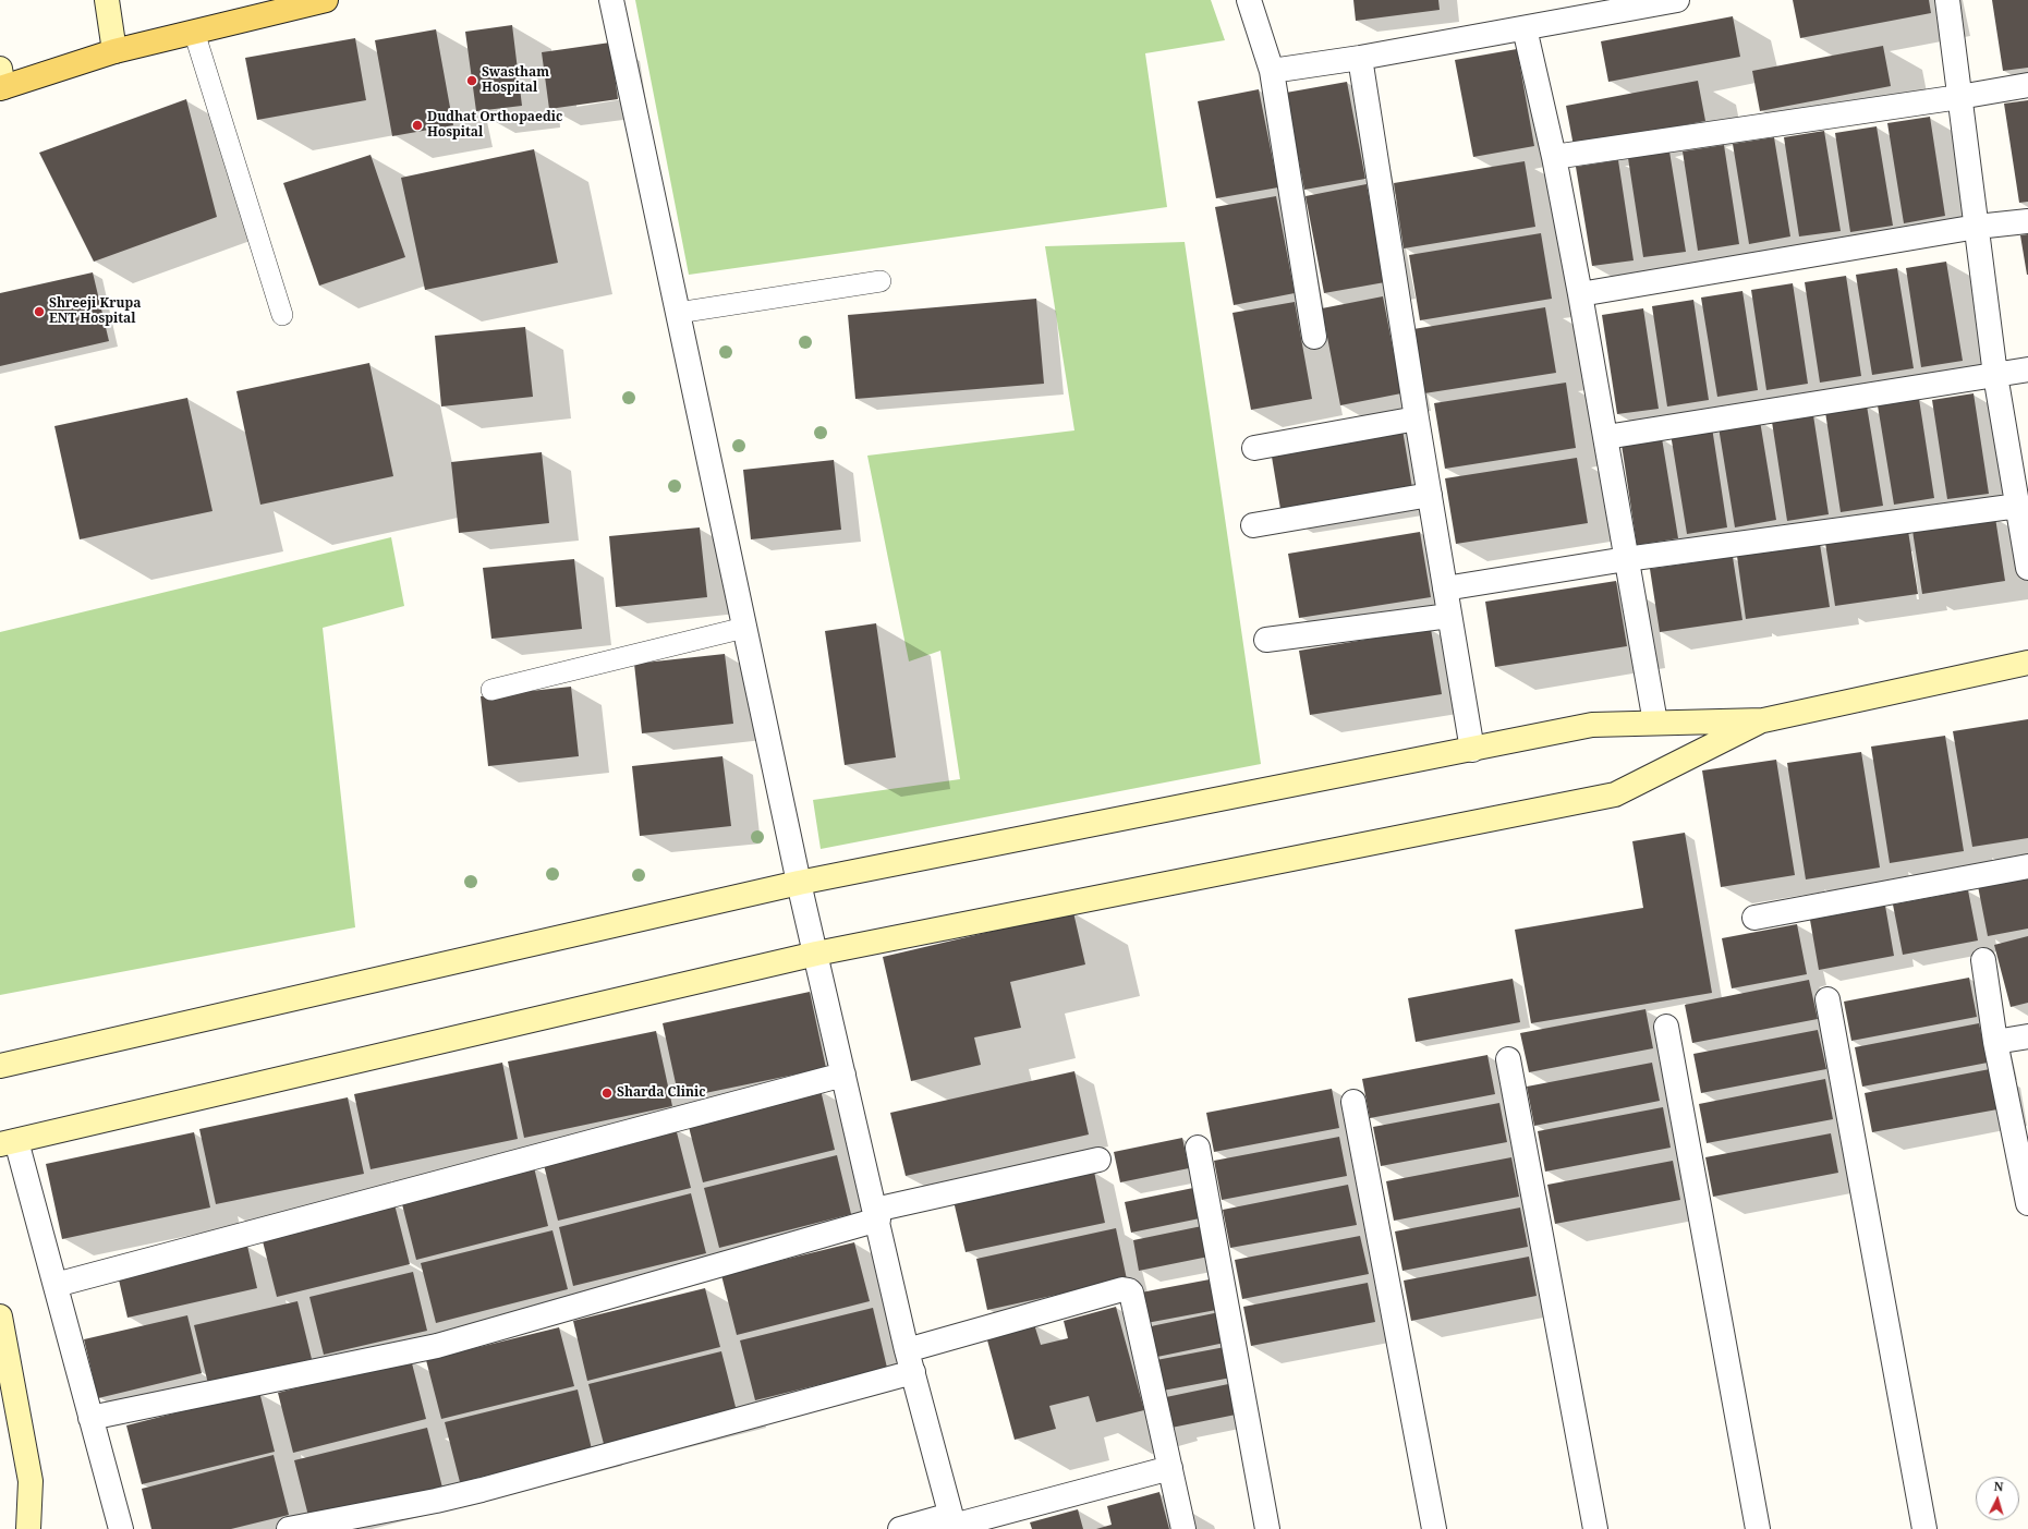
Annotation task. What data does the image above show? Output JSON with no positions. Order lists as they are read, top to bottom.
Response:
{
  "places": [
    "Swastham Hospital",
    "Dudhat Orthopaedic Hospital",
    "Shreeji Krupa ENT Hospital",
    "Sharda Clinic"
  ],
  "north": "top"
}
